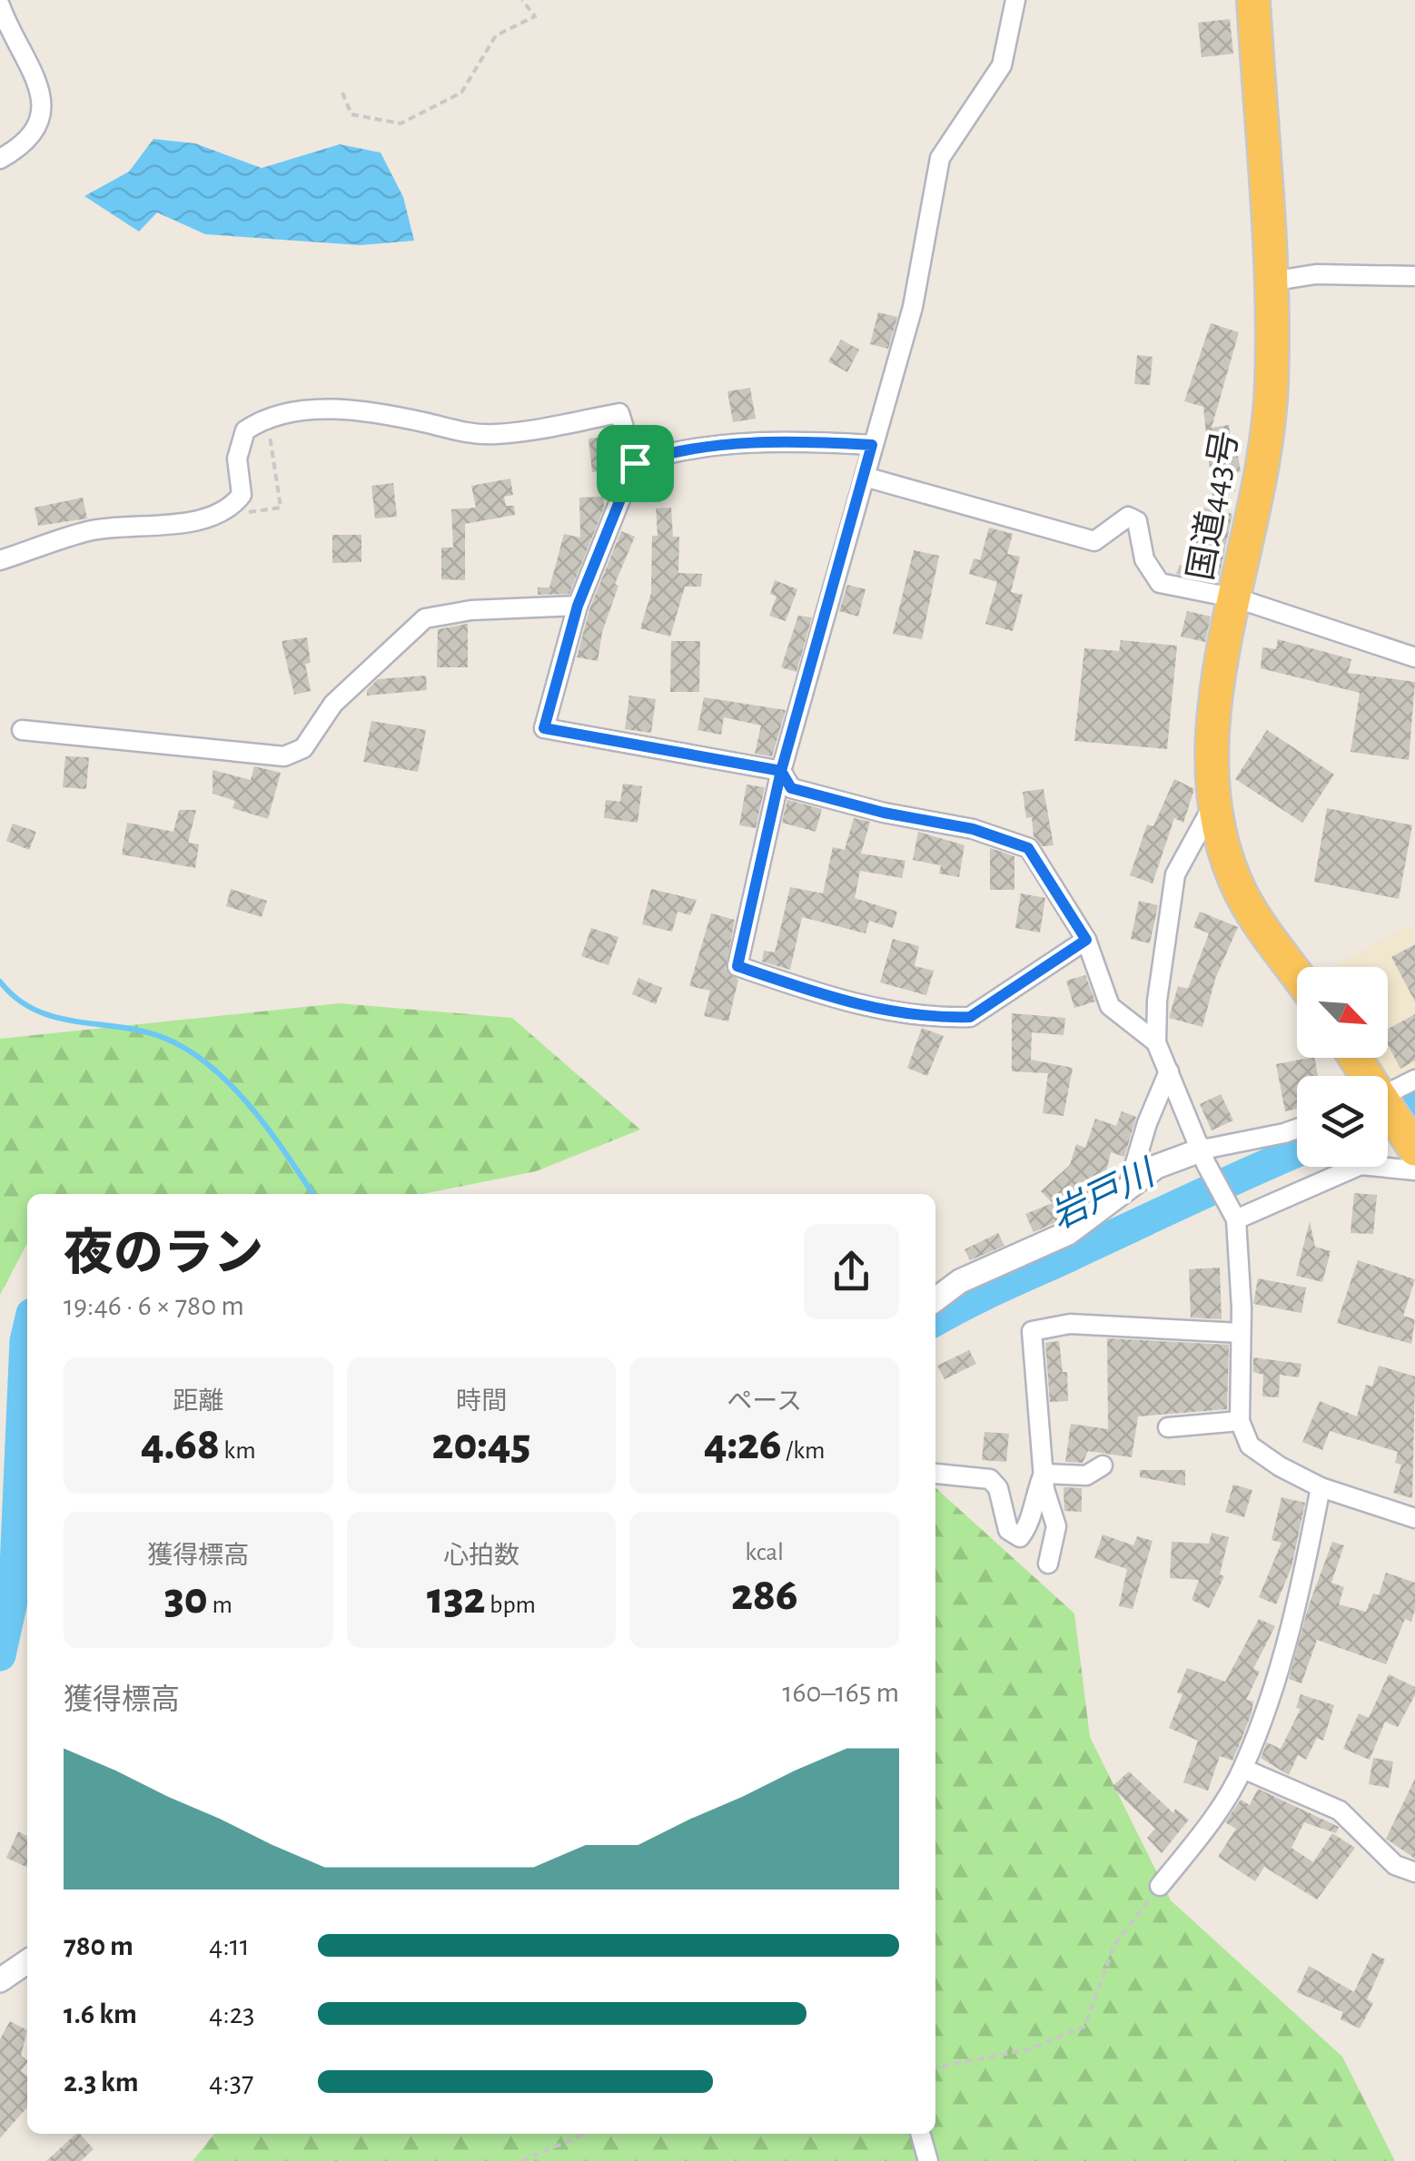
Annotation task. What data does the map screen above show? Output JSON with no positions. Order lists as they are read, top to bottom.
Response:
{
  "streets": {
    "highway": ["国道443号"]
  },
  "water": ["岩戸川"],
  "north": "bottom right",
  "page": {
    "heading": ["夜のラン", "19:46 · 6 × 780 m"],
    "stats": [
      ["距離", "4.68 km"],
      ["時間", "20:45"],
      ["ペース", "4:26 /km"],
      ["獲得標高", "30 m"],
      ["心拍数", "132 bpm"],
      ["kcal", "286"]
    ],
    "chart": ["獲得標高", "160–165 m"],
    "list": [
      {
        "name": "780 m",
        "note": "4:11"
      },
      {
        "name": "1.6 km",
        "note": "4:23"
      },
      {
        "name": "2.3 km",
        "note": "4:37"
      }
    ]
  }
}
